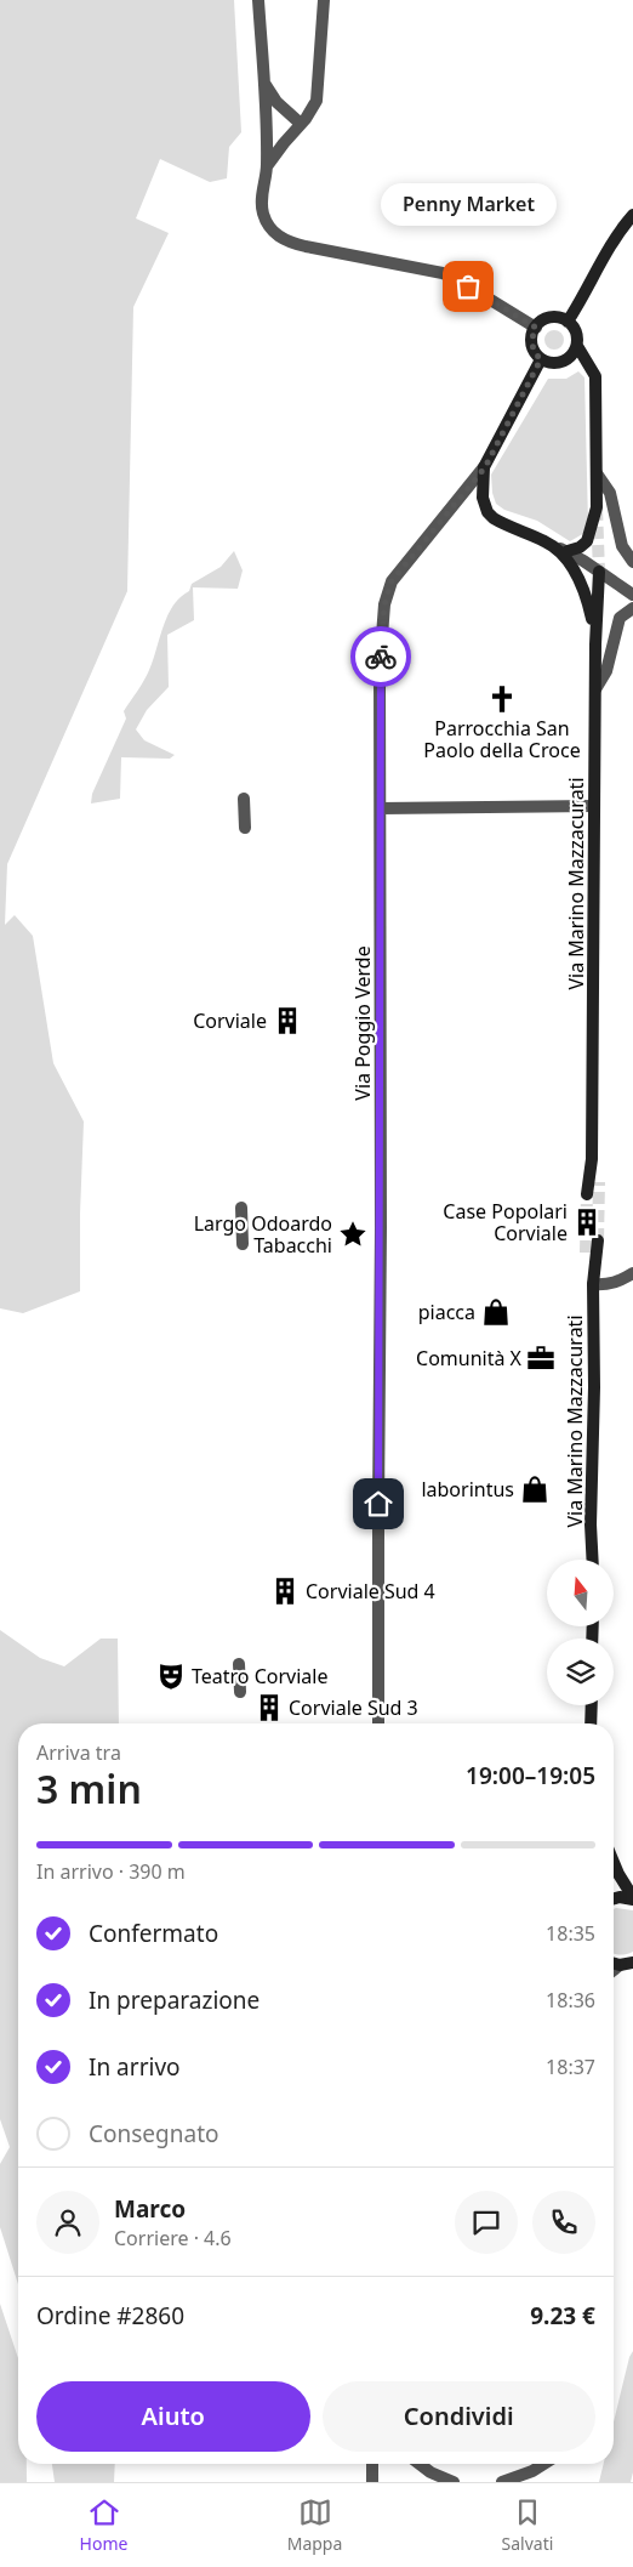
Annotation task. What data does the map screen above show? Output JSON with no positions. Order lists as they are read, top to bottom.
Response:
{
  "streets": {
    "street": ["Via Marino Mazzacurati", "Via Poggio Verde"]
  },
  "places": {
    "other": ["Penny Market"],
    "church": ["Parrocchia San Paolo della Croce"],
    "building": [
      "Corviale",
      "Case Popolari Corviale",
      "Corviale Sud 4",
      "Corviale Sud 3"
    ],
    "place": ["Largo Odoardo Tabacchi"],
    "shop": ["piacca", "laborintus"],
    "office": ["Comunità X"],
    "theatre": ["Teatro Corviale"]
  },
  "north": "top",
  "page": {
    "bubble": "Penny Market",
    "heading": ["3 min", "Arriva tra", "19:00–19:05"],
    "panel": [
      "Marco",
      "Corriere · 4.6",
      "Ordine #2860",
      "9.23 €"
    ],
    "bar": "In arrivo · 390 m",
    "list": [
      ["Confermato", "18:35"],
      ["In preparazione", "18:36"],
      ["In arrivo", "18:37"],
      "Consegnato"
    ],
    "buttons": ["Aiuto", "Condividi"],
    "tabs": ["Home", "Mappa", "Salvati"]
  }
}
